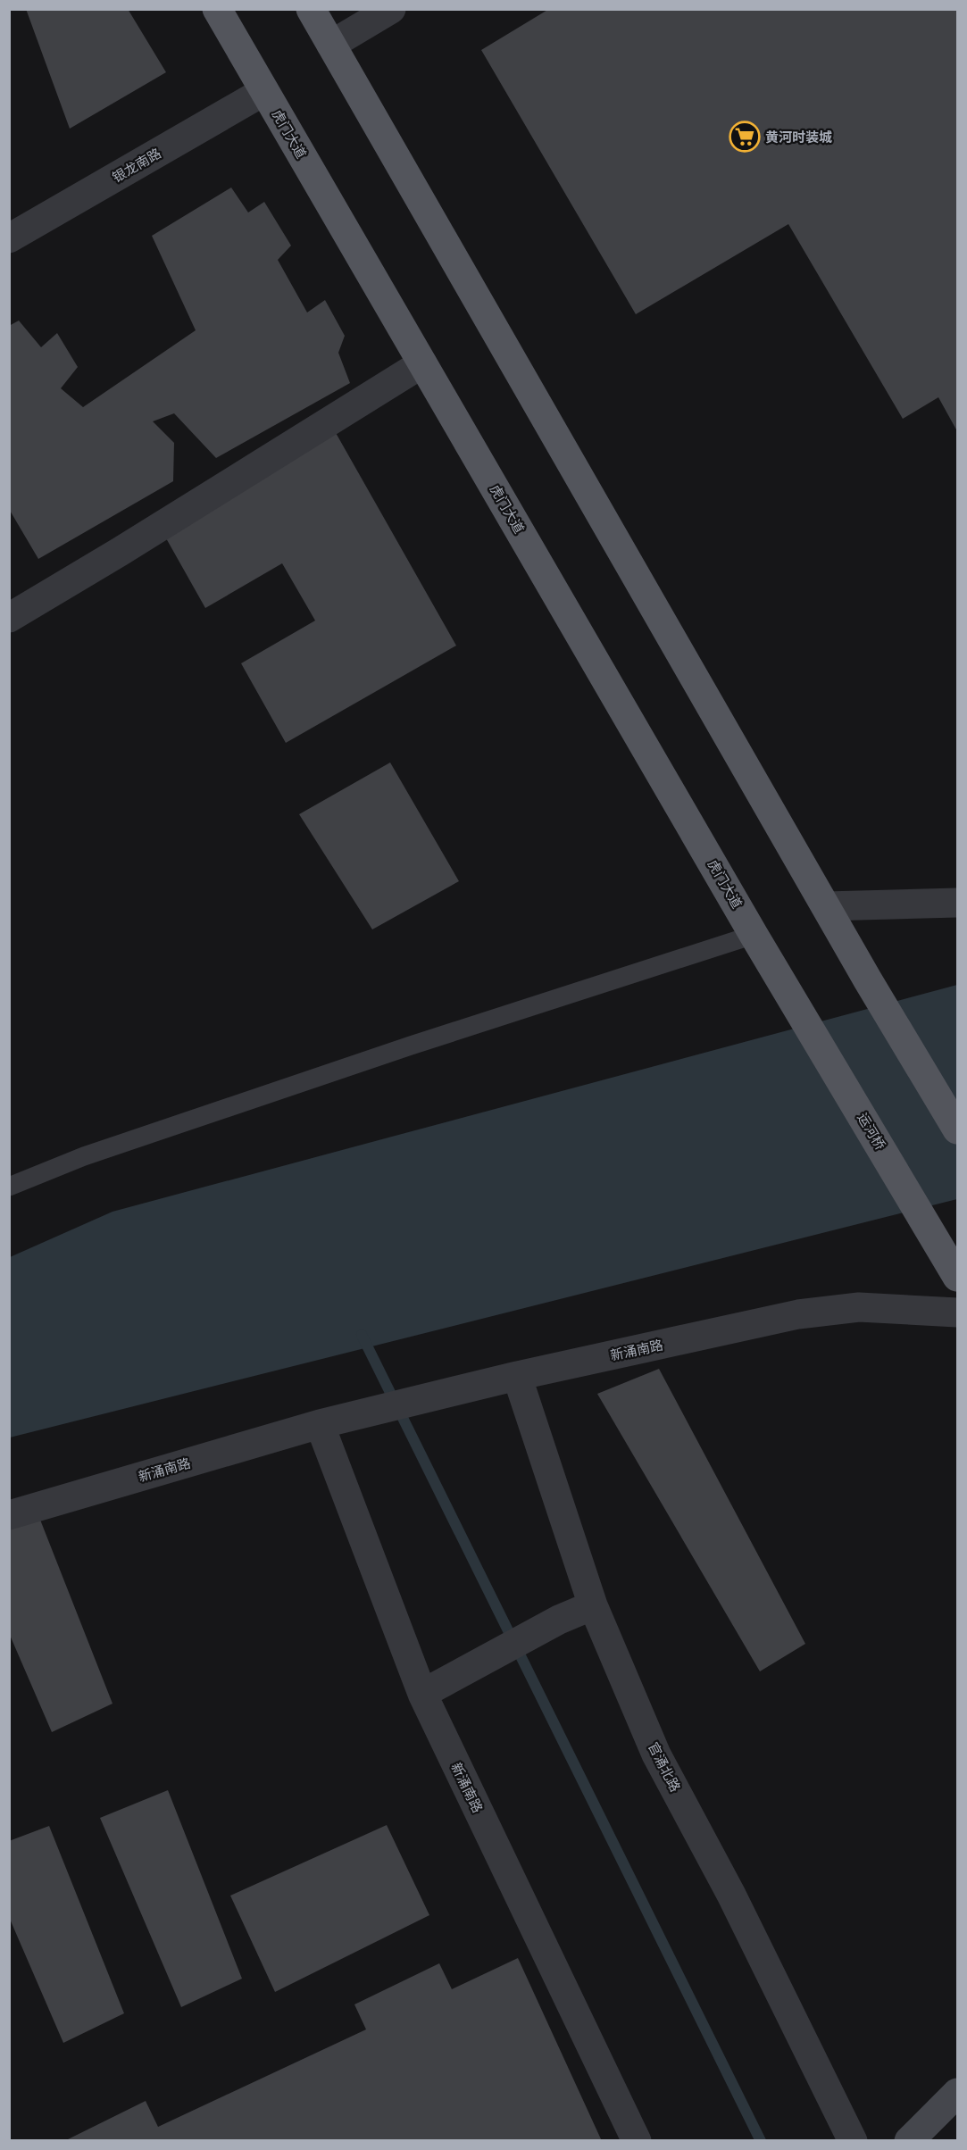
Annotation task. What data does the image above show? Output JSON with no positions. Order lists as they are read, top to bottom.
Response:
{
  "streets": {
    "main road": ["虎门大道", "运河桥"],
    "street": ["银龙南路", "新涌南路", "官涌北路"]
  },
  "crossings": [
    ["虎门大道", "银龙南路"],
    ["虎门大道", "运河桥"],
    ["新涌南路", "官涌北路"]
  ],
  "places": {
    "supermarket": ["黄河时装城"]
  }
}
